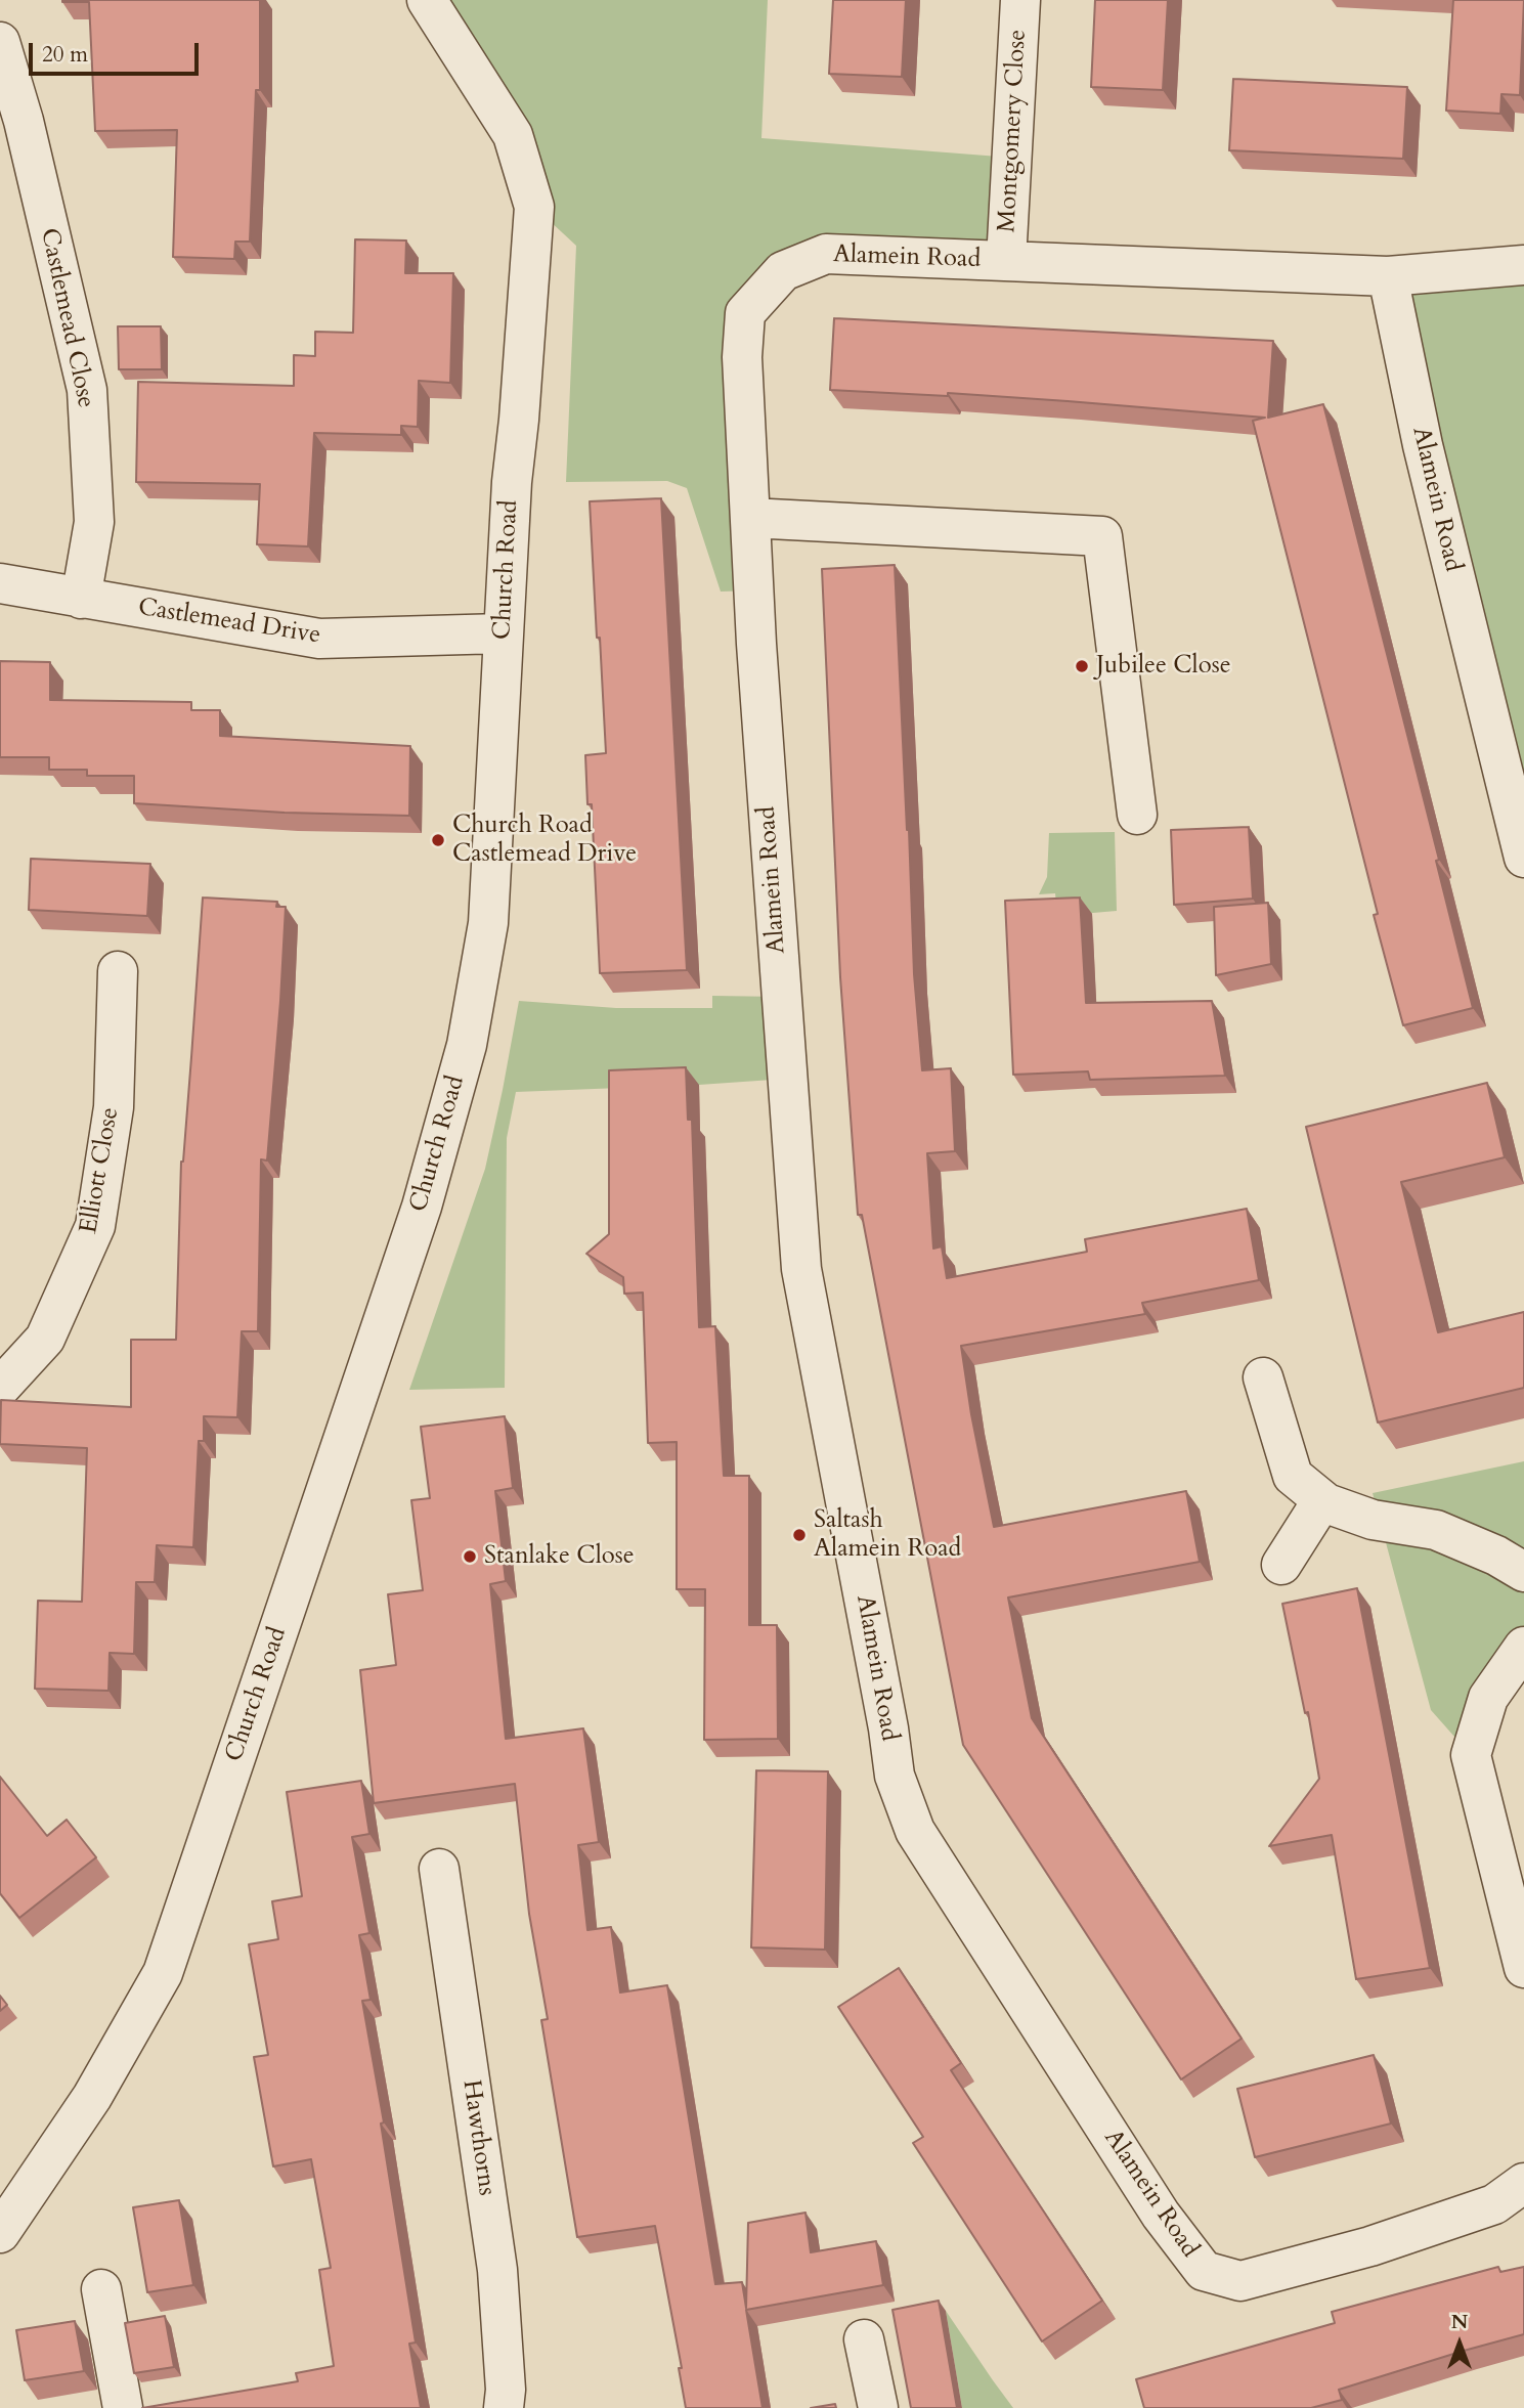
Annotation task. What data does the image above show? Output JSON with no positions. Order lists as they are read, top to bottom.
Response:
{
  "streets": {
    "street": [
      "Montgomery Close",
      "Alamein Road",
      "Castlemead Close",
      "Church Road",
      "Castlemead Drive",
      "Elliott Close",
      "Hawthorns"
    ]
  },
  "crossings": [
    ["Montgomery Close", "Alamein Road"],
    ["Castlemead Close", "Castlemead Drive"],
    ["Church Road", "Castlemead Drive"]
  ],
  "places": [
    "Jubilee Close",
    "Church Road Castlemead Drive",
    "Saltash Alamein Road",
    "Stanlake Close"
  ],
  "scale_bar": "20 m",
  "north": "top"
}
